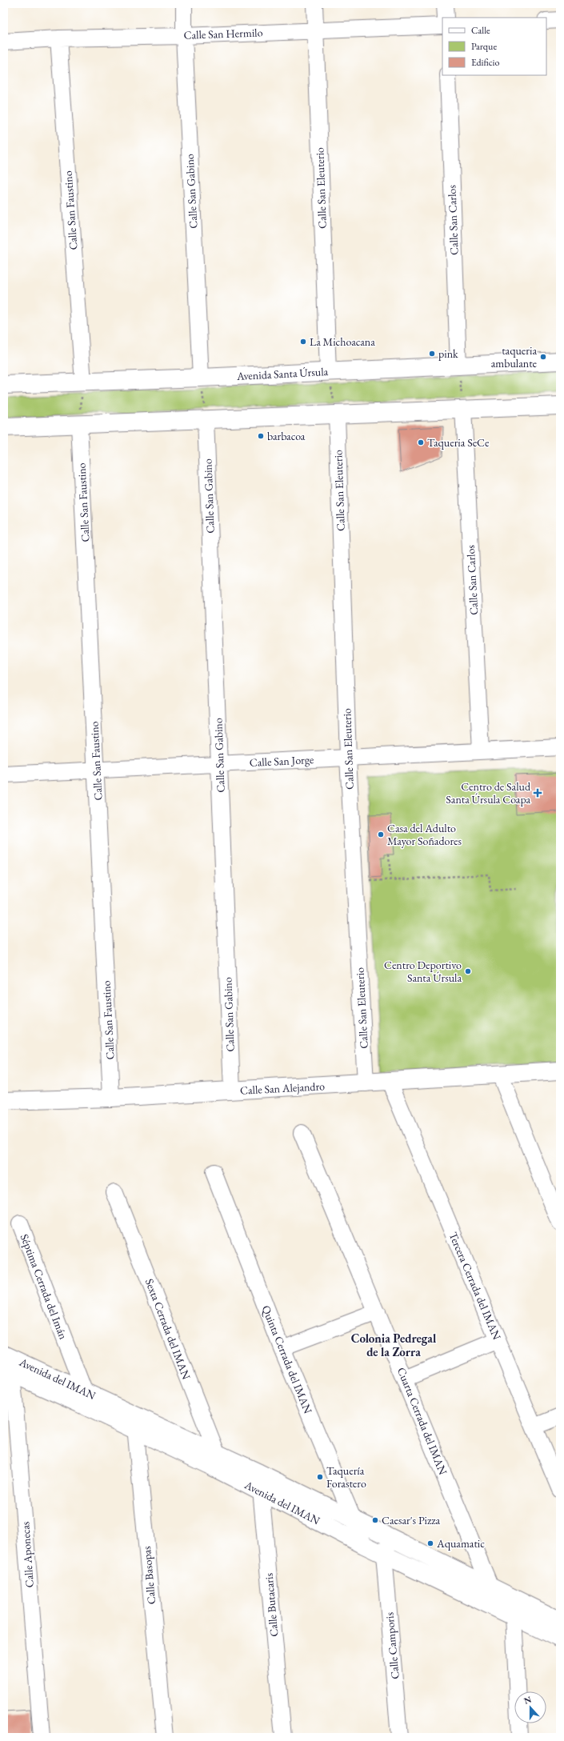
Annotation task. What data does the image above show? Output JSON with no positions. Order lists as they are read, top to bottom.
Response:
{
  "streets": {
    "street": [
      "Calle San Hermilo",
      "Calle San Eleuterio",
      "Calle San Gabino",
      "Calle San Faustino",
      "Calle San Carlos",
      "Avenida Santa Úrsula",
      "Calle San Jorge",
      "Calle San Alejandro",
      "Tercera Cerrada del IMAN",
      "Séptima Cerrada del Imán",
      "Sexta Cerrada del IMAN",
      "Quinta Cerrada del IMAN",
      "Avenida del IMAN",
      "Cuarta Cerrada del IMAN",
      "Calle Aponecas",
      "Calle Basopas",
      "Calle Butacaris",
      "Calle Camporis"
    ]
  },
  "crossings": [
    ["Calle San Hermilo", "Calle San Eleuterio"],
    ["Calle San Hermilo", "Calle San Gabino"],
    ["Calle San Hermilo", "Calle San Faustino"],
    ["Calle San Eleuterio", "Avenida Santa Úrsula"],
    ["Calle San Eleuterio", "Calle San Jorge"],
    ["Calle San Eleuterio", "Calle San Alejandro"],
    ["Calle San Gabino", "Avenida Santa Úrsula"],
    ["Calle San Gabino", "Calle San Jorge"],
    ["Calle San Gabino", "Calle San Alejandro"],
    ["Calle San Faustino", "Avenida Santa Úrsula"],
    ["Calle San Faustino", "Calle San Jorge"],
    ["Calle San Faustino", "Calle San Alejandro"],
    ["Calle San Carlos", "Avenida Santa Úrsula"],
    ["Calle San Carlos", "Calle San Jorge"],
    ["Calle San Alejandro", "Tercera Cerrada del IMAN"],
    ["Séptima Cerrada del Imán", "Avenida del IMAN"],
    ["Sexta Cerrada del IMAN", "Avenida del IMAN"],
    ["Quinta Cerrada del IMAN", "Avenida del IMAN"],
    ["Avenida del IMAN", "Cuarta Cerrada del IMAN"],
    ["Avenida del IMAN", "Calle Aponecas"],
    ["Avenida del IMAN", "Calle Basopas"],
    ["Avenida del IMAN", "Calle Butacaris"],
    ["Avenida del IMAN", "Calle Camporis"]
  ],
  "districts": ["Colonia Pedregal de la Zorra"],
  "places": {
    "other": [
      "La Michoacana",
      "pink",
      "taqueria ambulante",
      "barbacoa",
      "Taqueria SeCe",
      "Casa del Adulto Mayor Soñadores",
      "Centro Deportivo Santa Úrsula",
      "Taquería Forastero",
      "Caesar's Pizza",
      "Aquamatic"
    ],
    "health": ["Centro de Salud Santa Úrsula Coapa"]
  },
  "legend": ["Calle", "Parque", "Edificio"],
  "north": "top"
}
